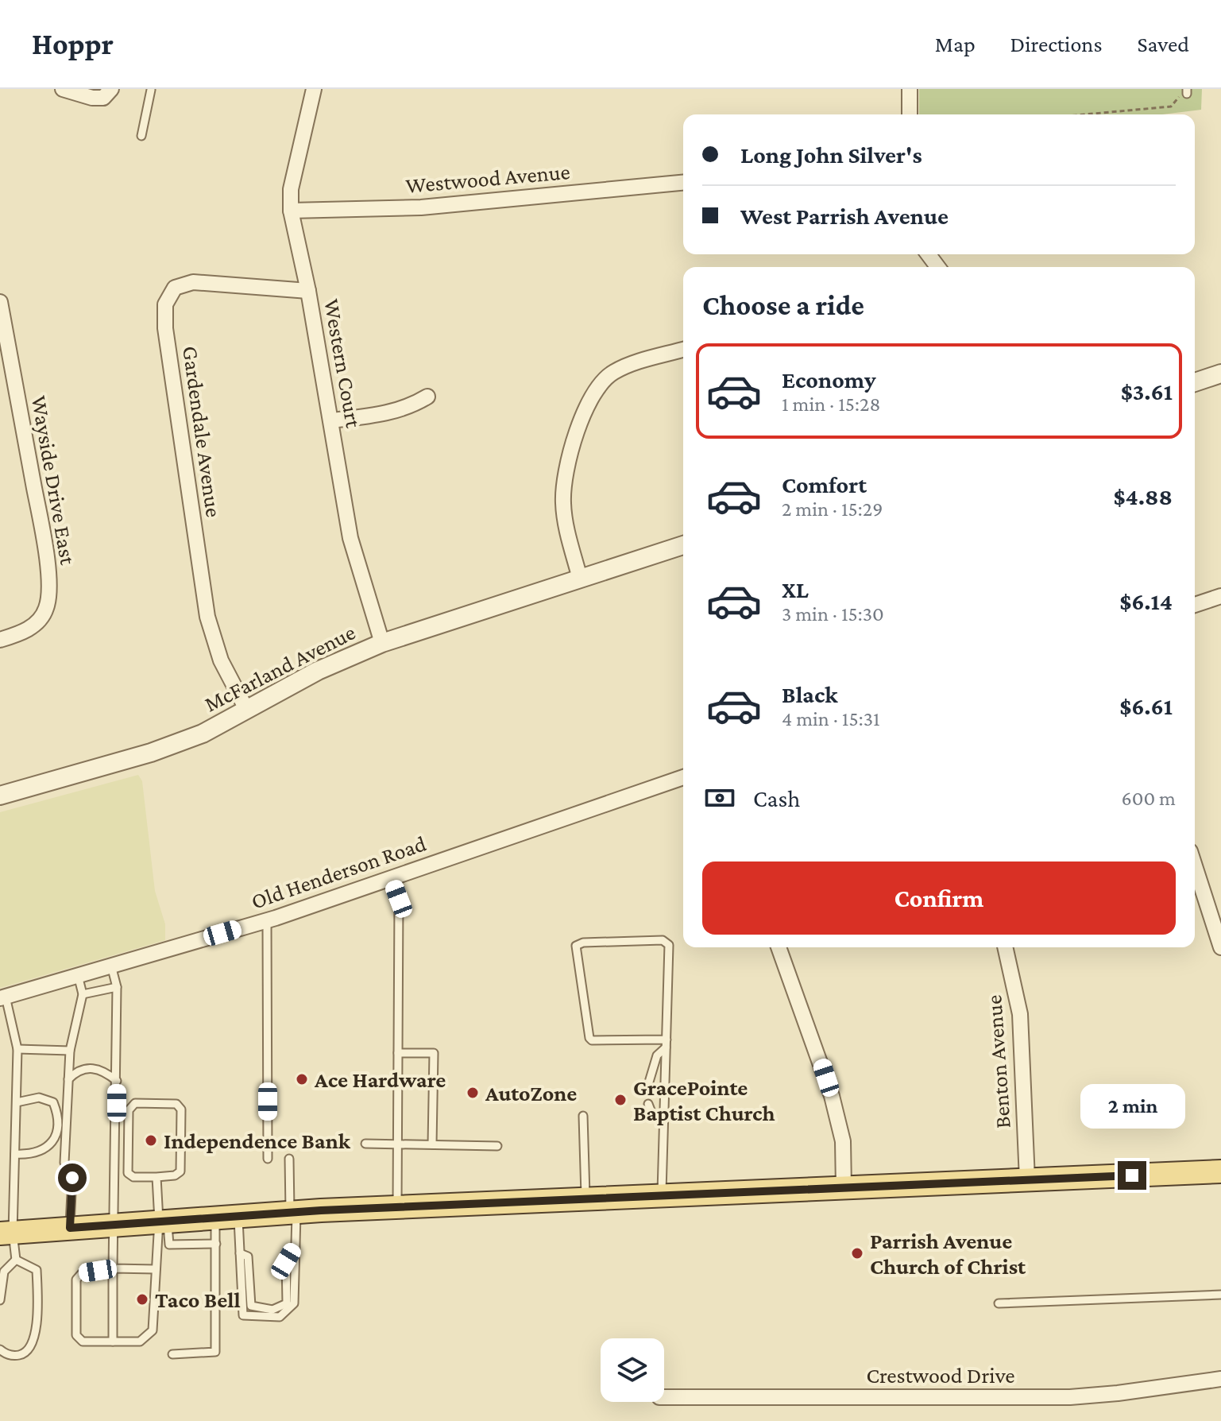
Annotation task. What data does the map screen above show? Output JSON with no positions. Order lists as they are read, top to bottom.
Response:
{
  "streets": {
    "street": [
      "Westwood Avenue",
      "Western Court",
      "Gardendale Avenue",
      "Wayside Drive East",
      "McFarland Avenue",
      "Old Henderson Road",
      "Benton Avenue",
      "Crestwood Drive"
    ]
  },
  "crossings": [
    ["Westwood Avenue", "Western Court"],
    ["Western Court", "Gardendale Avenue"],
    ["Western Court", "McFarland Avenue"],
    ["Gardendale Avenue", "McFarland Avenue"]
  ],
  "places": [
    "Ace Hardware",
    "AutoZone",
    "GracePointe Baptist Church",
    "Independence Bank",
    "Parrish Avenue Church of Christ",
    "Taco Bell"
  ],
  "page": {
    "header": "Hoppr",
    "nav": ["Map", "Directions", "Saved"],
    "banner": ["Long John Silver's", "West Parrish Avenue"],
    "heading": "Choose a ride",
    "list": [
      {
        "name": "Economy",
        "note": "1 min · 15:28",
        "value": "$3.61"
      },
      {
        "name": "Comfort",
        "note": "2 min · 15:29",
        "value": "$4.88"
      },
      {
        "name": "XL",
        "note": "3 min · 15:30",
        "value": "$6.14"
      },
      {
        "name": "Black",
        "note": "4 min · 15:31",
        "value": "$6.61"
      }
    ],
    "pay": ["Cash", "600 m"],
    "buttons": "Confirm",
    "bubble": "2 min"
  }
}
